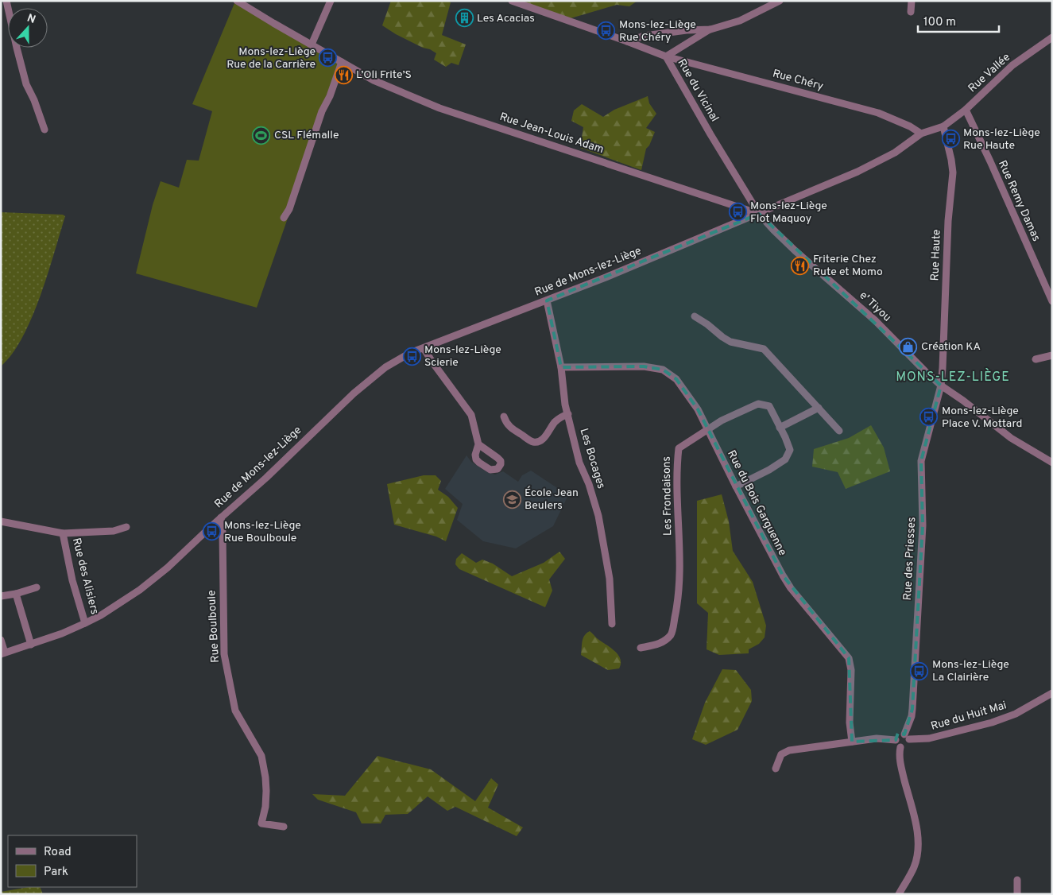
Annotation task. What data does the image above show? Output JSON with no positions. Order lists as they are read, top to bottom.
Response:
{
  "streets": {
    "street": [
      "Rue Vallée",
      "Rue Chéry",
      "Rue du Vicinal",
      "Rue Jean-Louis Adam",
      "Rue Remy Damas",
      "Rue Haute",
      "Rue de Mons-lez-Liège",
      "e' Tiyou",
      "Les Bocages",
      "Les Frondaisons",
      "Rue du Bois Garguenne",
      "Rue des Priesses",
      "Rue des Alisiers",
      "Rue Boulboule",
      "Rue du Huit Mai"
    ]
  },
  "crossings": [
    ["Rue Vallée", "Rue Chéry"],
    ["Rue Vallée", "Rue Remy Damas"],
    ["Rue Vallée", "Rue Haute"],
    ["Rue Vallée", "Rue de Mons-lez-Liège"],
    ["Rue Chéry", "Rue du Vicinal"],
    ["Rue Chéry", "Rue de Mons-lez-Liège"],
    ["Rue du Vicinal", "Rue Jean-Louis Adam"],
    ["Rue du Vicinal", "Rue de Mons-lez-Liège"],
    ["Rue du Vicinal", "e' Tiyou"],
    ["Rue Jean-Louis Adam", "Rue de Mons-lez-Liège"],
    ["Rue Jean-Louis Adam", "e' Tiyou"],
    ["Rue Haute", "e' Tiyou"],
    ["Rue Haute", "Rue des Priesses"],
    ["Rue de Mons-lez-Liège", "e' Tiyou"],
    ["Rue de Mons-lez-Liège", "Les Bocages"],
    ["Rue de Mons-lez-Liège", "Rue des Alisiers"],
    ["Rue de Mons-lez-Liège", "Rue Boulboule"],
    ["e' Tiyou", "Rue des Priesses"],
    ["Les Bocages", "Rue du Bois Garguenne"],
    ["Les Frondaisons", "Rue du Bois Garguenne"],
    ["Rue des Priesses", "Rue du Huit Mai"]
  ],
  "districts": ["MONS-LEZ-LIÈGE"],
  "places": {
    "building": ["Les Acacias"],
    "bus stop": [
      "Mons-lez-Liège Rue Chéry",
      "Mons-lez-Liège Rue de la Carrière",
      "Mons-lez-Liège Rue Haute",
      "Mons-lez-Liège Flot Maquoy",
      "Mons-lez-Liège Scierie",
      "Mons-lez-Liège Place V. Mottard",
      "Mons-lez-Liège Rue Boulboule",
      "Mons-lez-Liège La Clairière"
    ],
    "restaurant": ["L’Oli Frite’S", "Friterie Chez Rute et Momo"],
    "sports": ["CSL Flémalle"],
    "shop": ["Création KA"],
    "school or university": ["École Jean Beulers"]
  },
  "legend": ["Road", "Park"],
  "scale_bar": "100 m",
  "north": "top"
}
